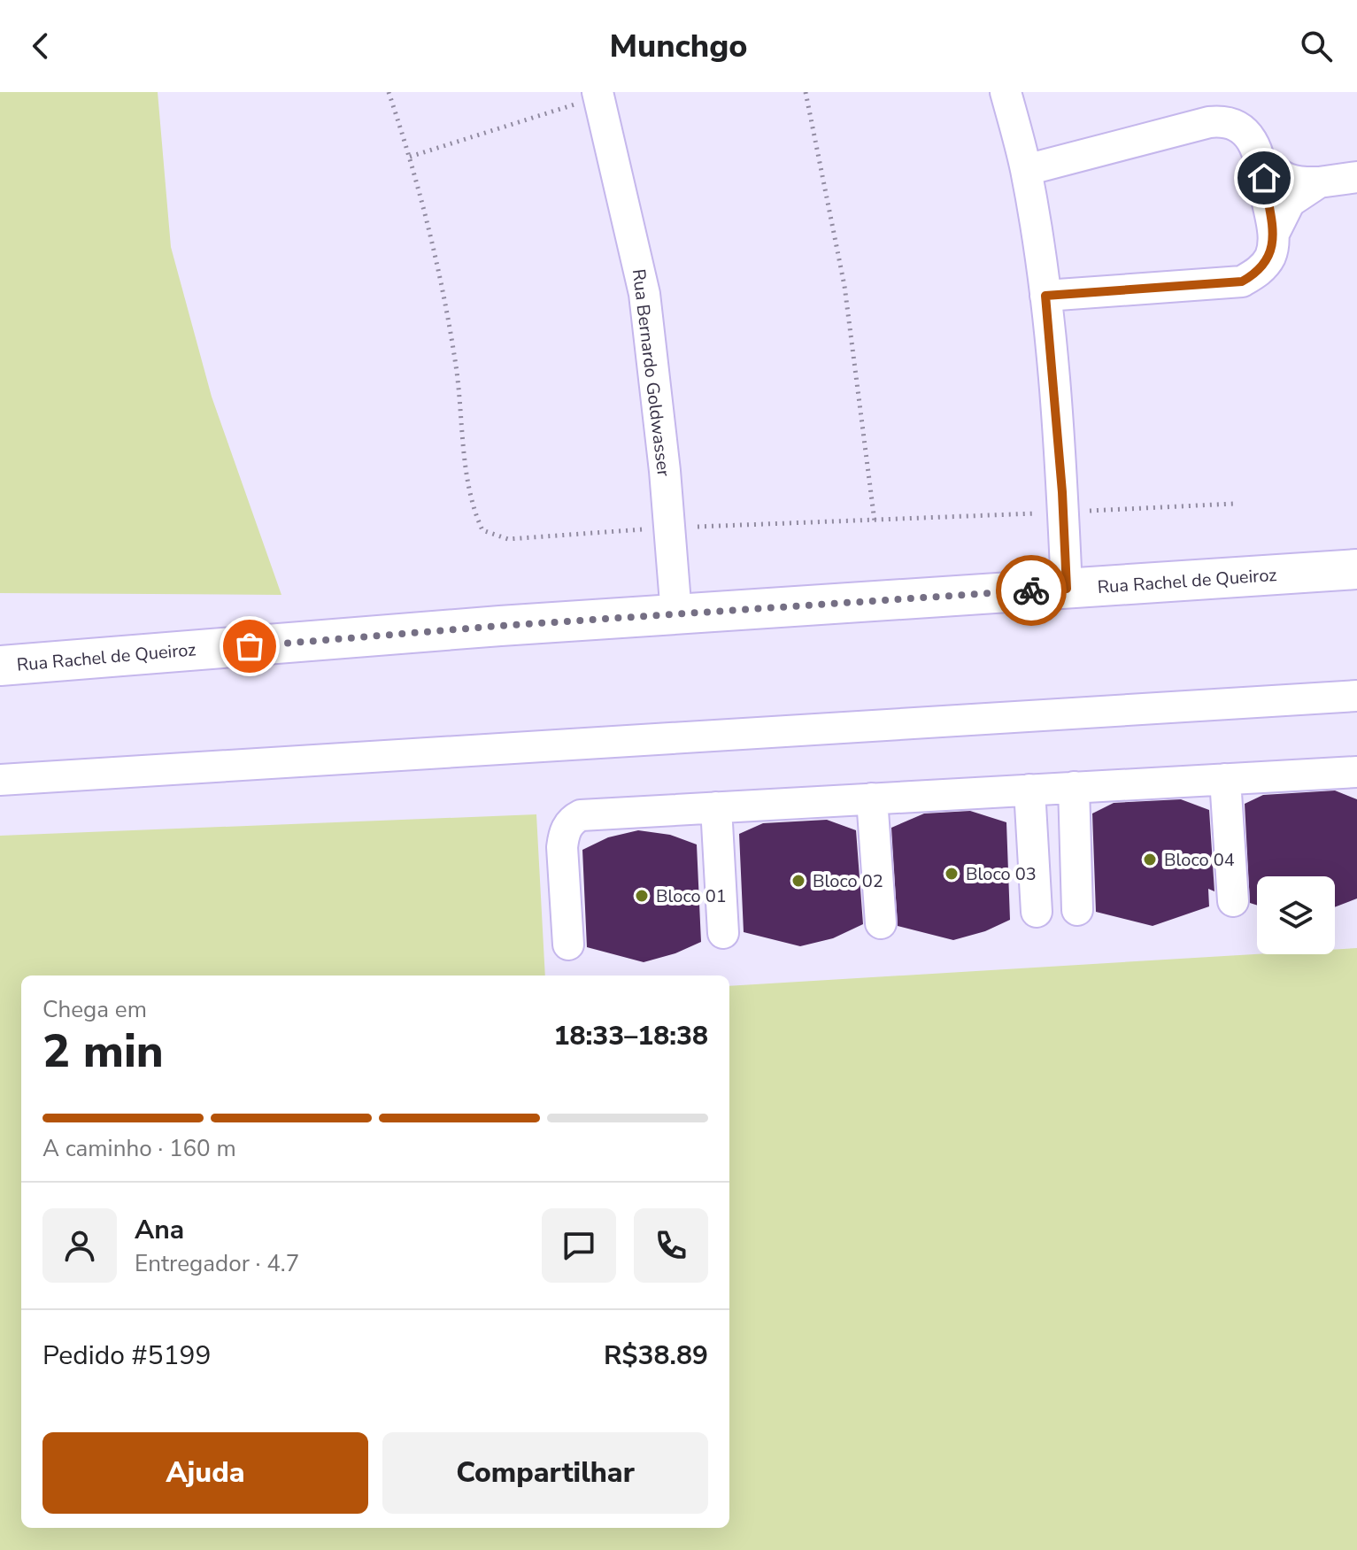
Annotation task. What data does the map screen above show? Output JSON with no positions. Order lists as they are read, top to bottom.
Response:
{
  "streets": {
    "street": ["Rua Bernardo Goldwasser", "Rua Rachel de Queiroz"]
  },
  "crossings": [
    ["Rua Bernardo Goldwasser", "Rua Rachel de Queiroz"]
  ],
  "places": [
    "Bloco 04",
    "Bloco 03",
    "Bloco 02",
    "Bloco 01"
  ],
  "page": {
    "header": "Munchgo",
    "heading": ["2 min", "Chega em", "18:33–18:38"],
    "panel": [
      "Ana",
      "Entregador · 4.7",
      "Pedido #5199",
      "R$38.89"
    ],
    "bar": "A caminho · 160 m",
    "buttons": ["Ajuda", "Compartilhar"]
  }
}
